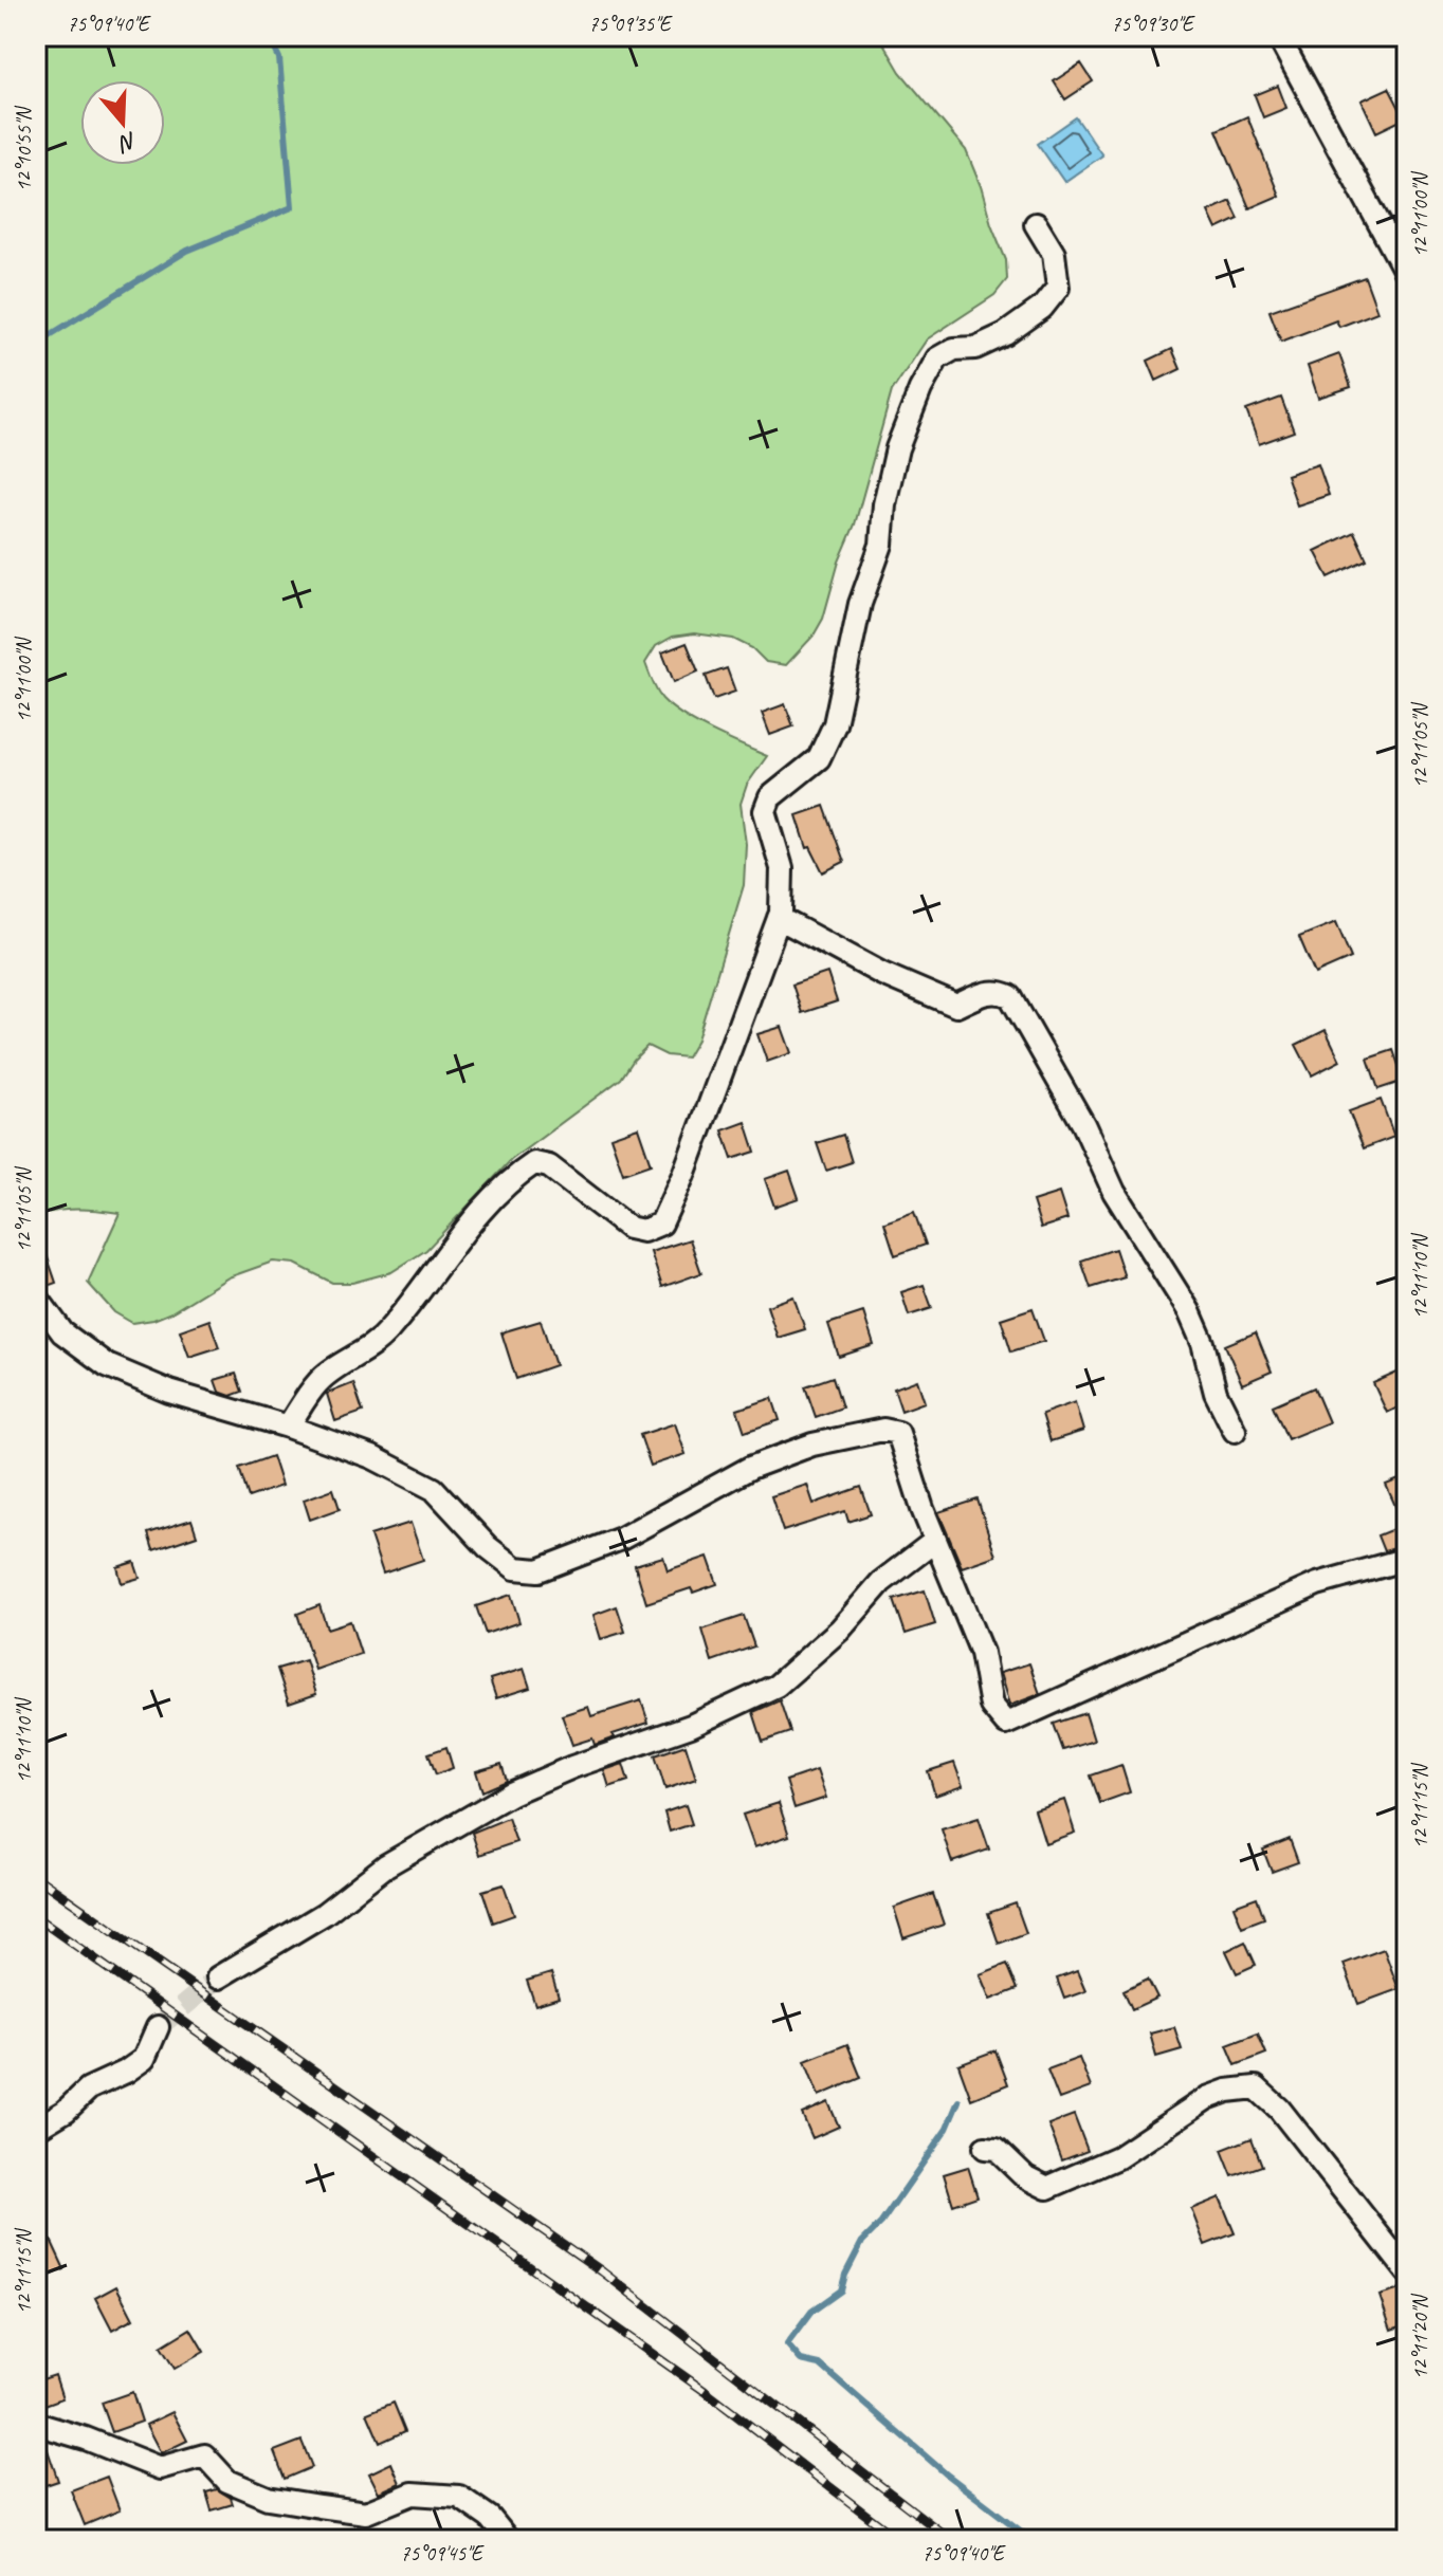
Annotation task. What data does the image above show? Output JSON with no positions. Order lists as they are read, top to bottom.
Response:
{
  "north": "bottom",
  "coordinates": [
    "75°09'40\"E",
    "75°09'35\"E",
    "75°09'30\"E",
    "12°10'55\"N",
    "12°11'00\"N",
    "12°11'05\"N",
    "12°11'10\"N",
    "12°11'15\"N",
    "12°11'20\"N",
    "75°09'45\"E"
  ]
}
